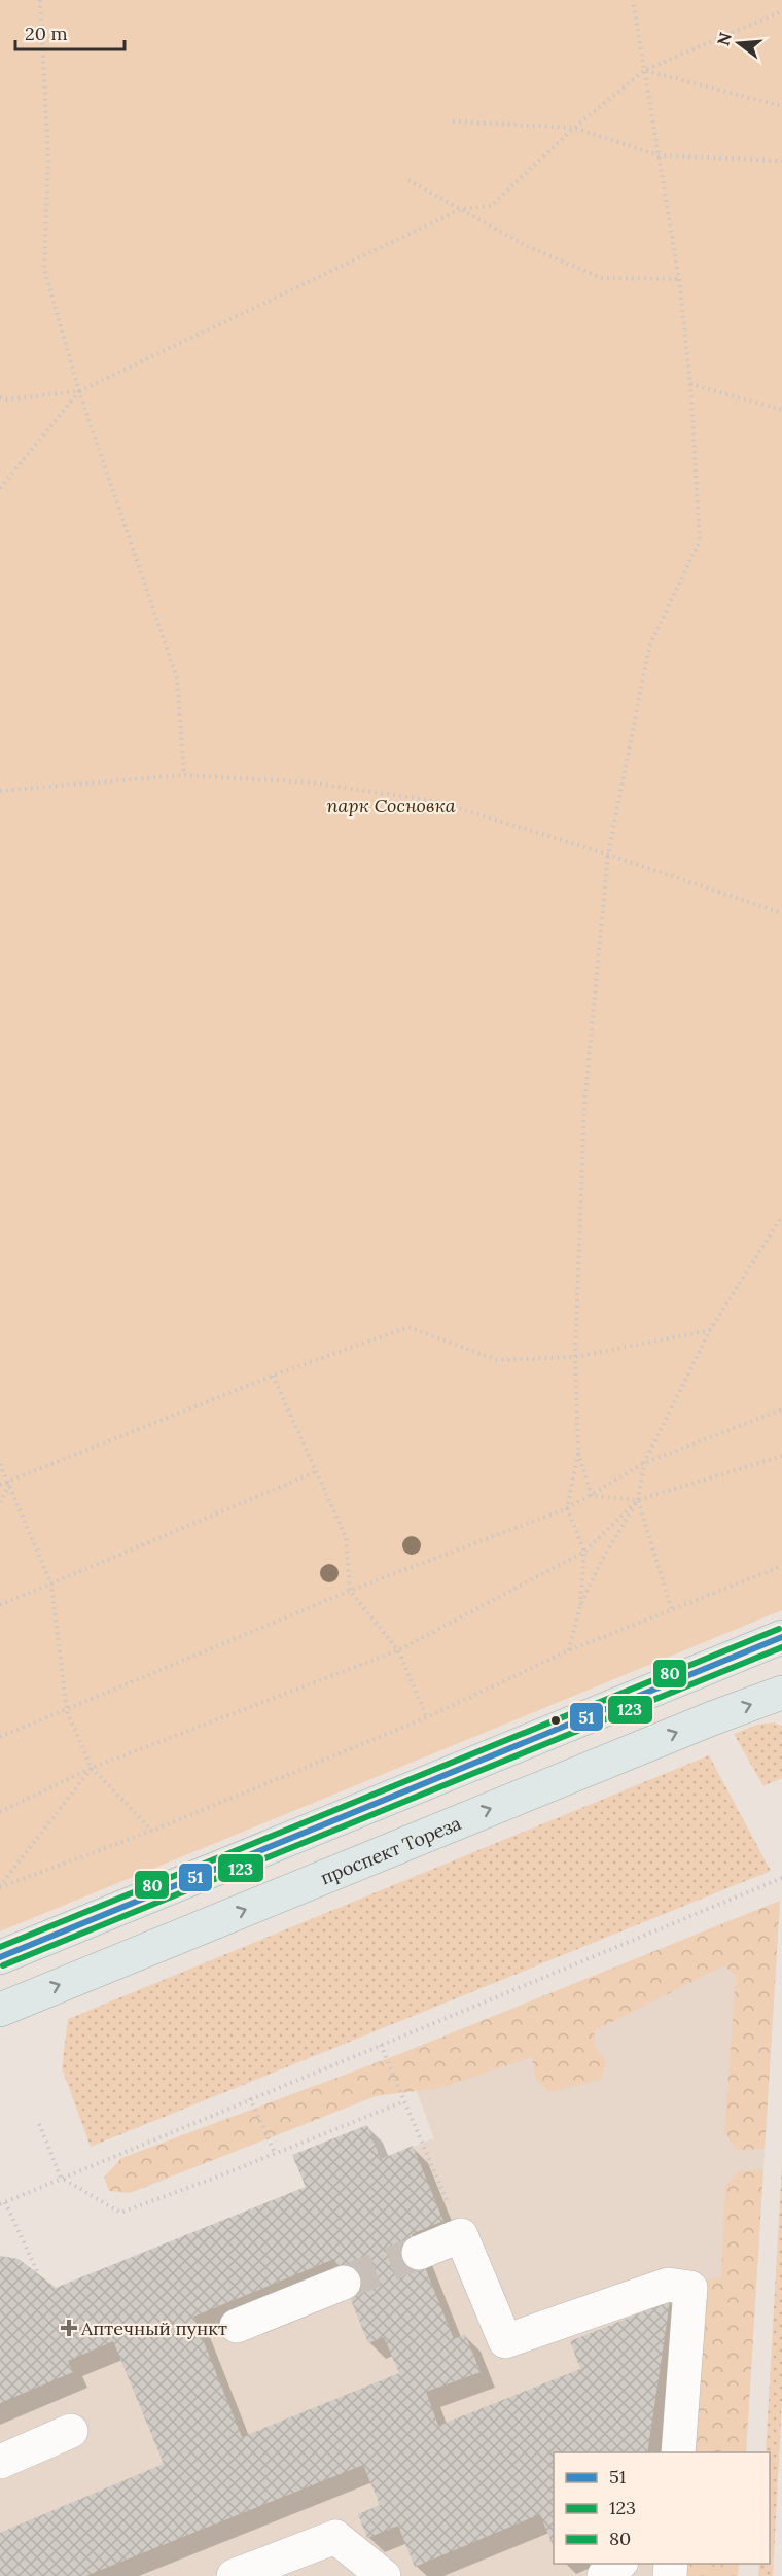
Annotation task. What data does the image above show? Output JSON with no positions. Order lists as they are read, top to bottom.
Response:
{
  "streets": {
    "main road": ["проспект Тореза"]
  },
  "parks": ["парк Сосновка"],
  "places": {
    "health": ["Аптечный пункт"]
  },
  "lines": ["transit line 80", "transit line 51", "transit line 123"],
  "legend": ["51", "123", "80"],
  "scale_bar": "20 m",
  "north": "left"
}
